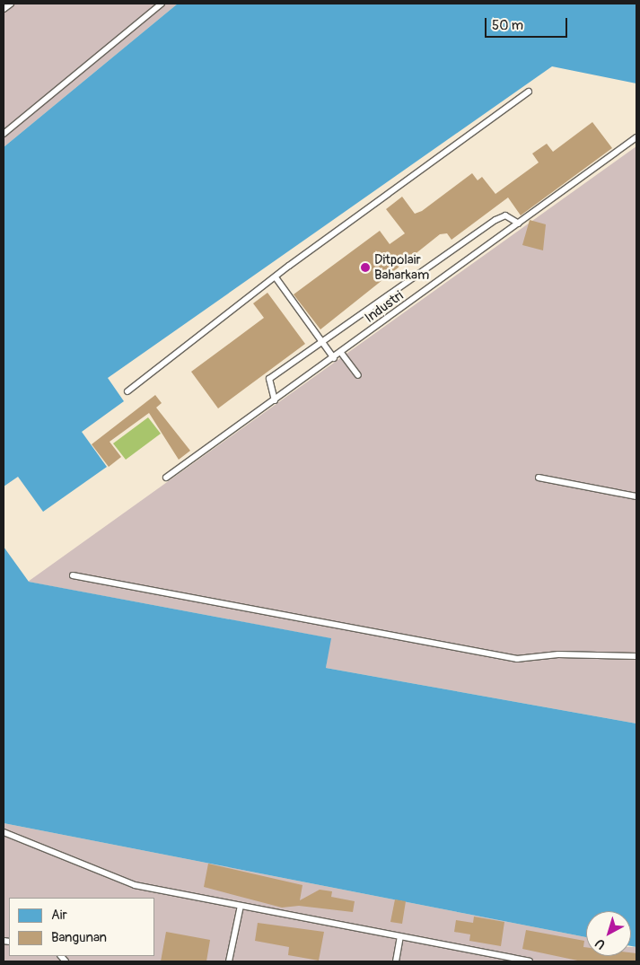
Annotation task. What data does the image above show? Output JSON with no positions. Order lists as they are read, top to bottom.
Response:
{
  "streets": {
    "lane": ["Industri"]
  },
  "places": ["Ditpolair Baharkam"],
  "legend": ["Air", "Bangunan"],
  "scale_bar": "50 m",
  "north": "bottom left"
}
